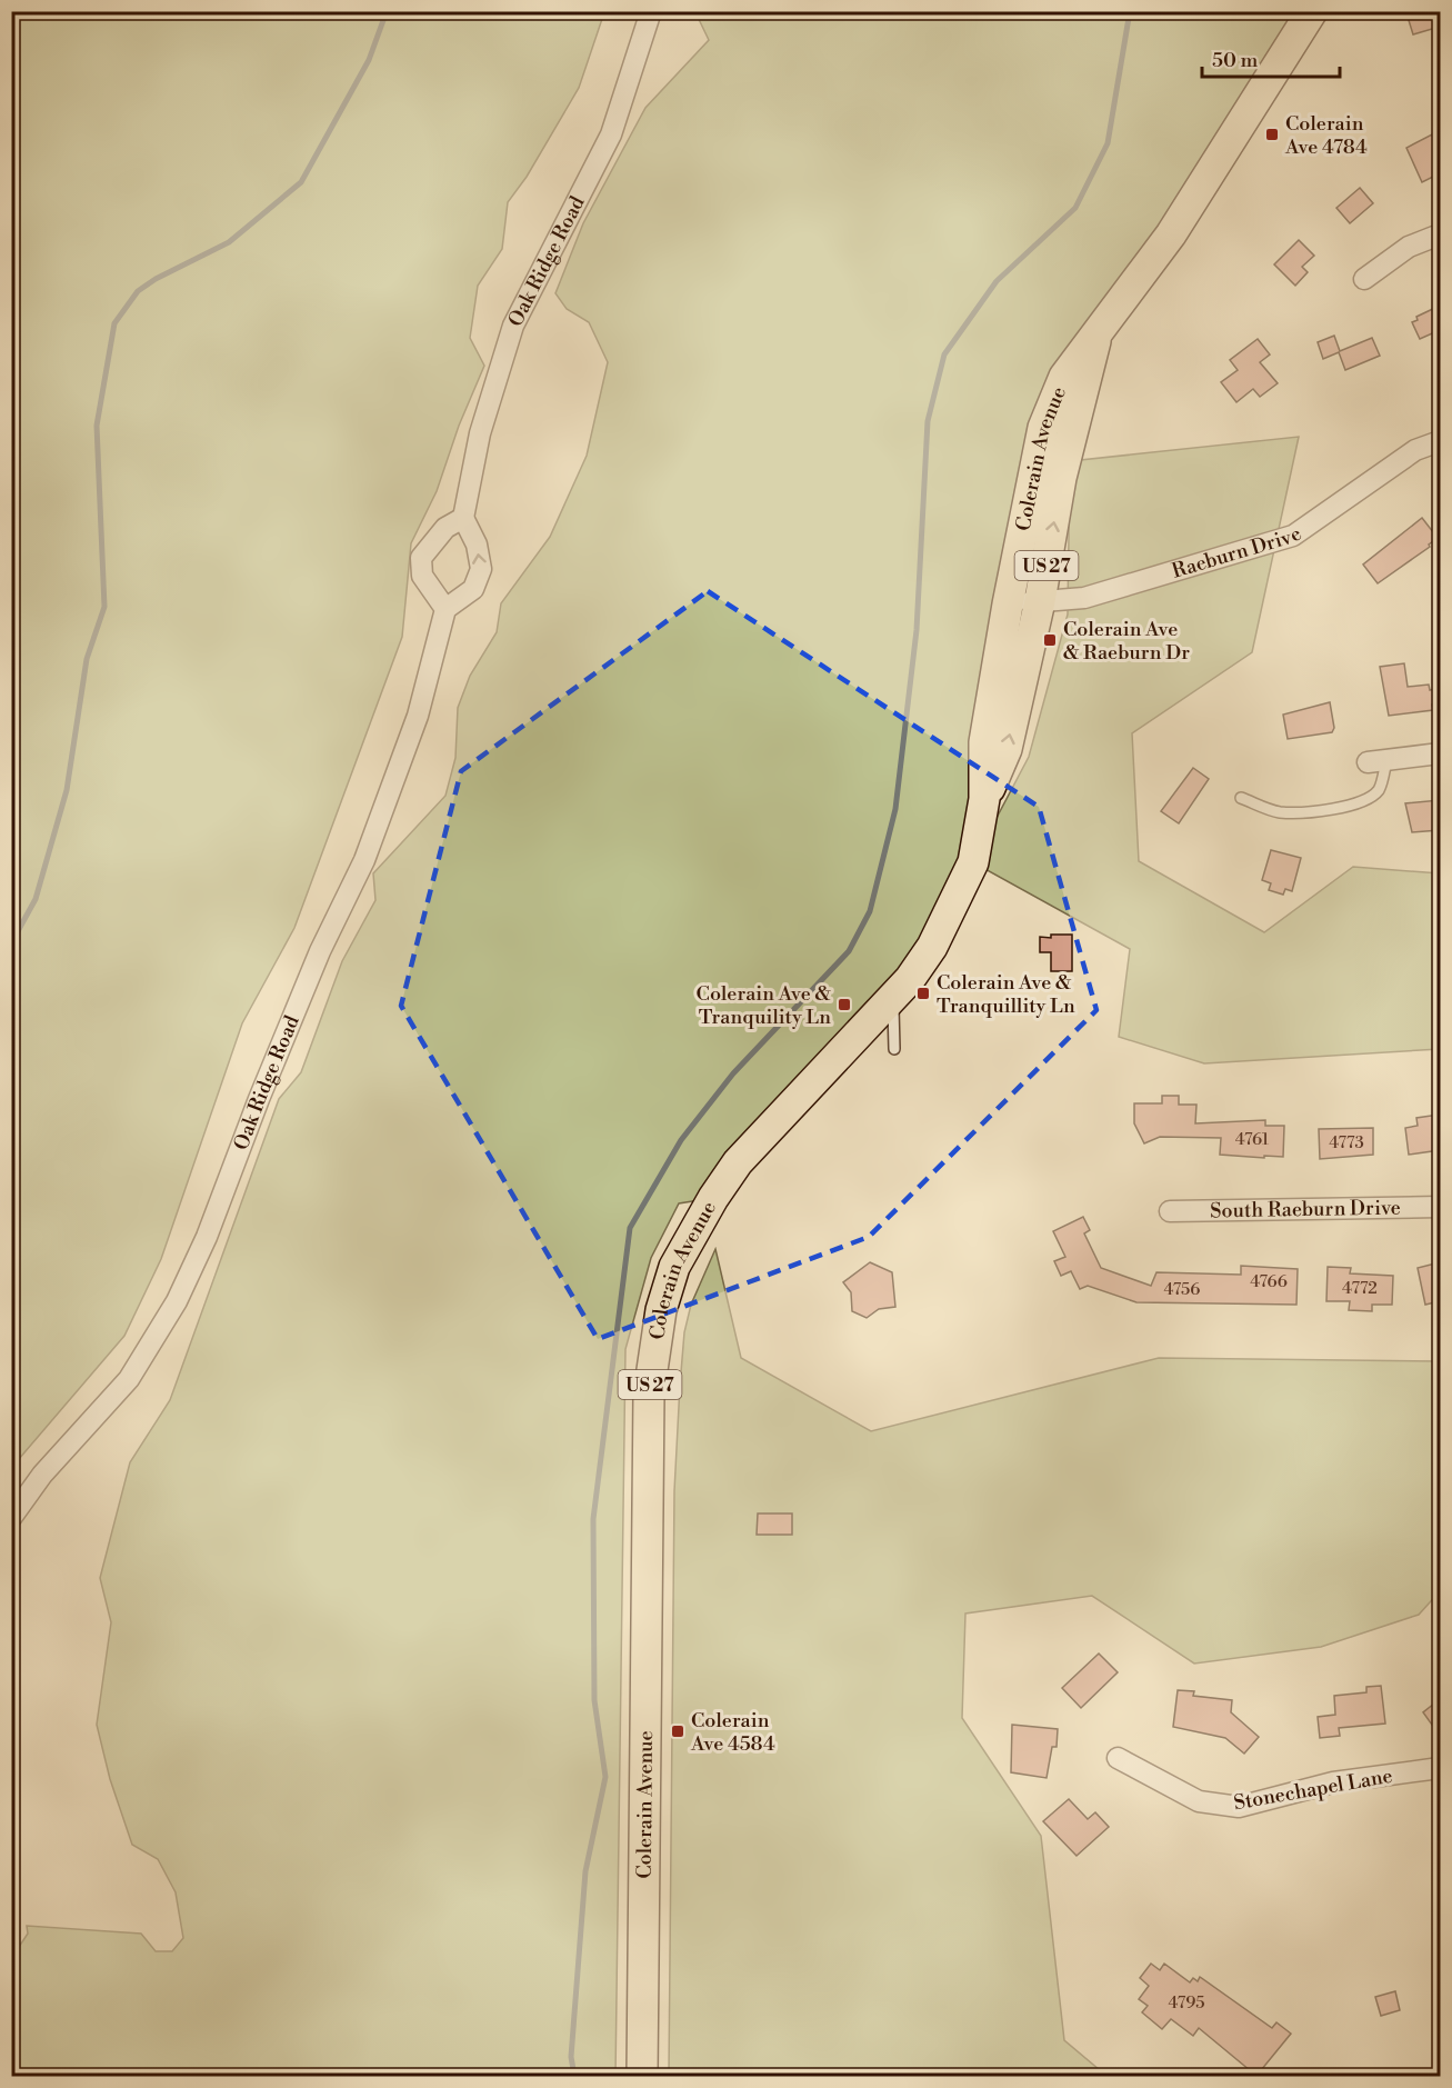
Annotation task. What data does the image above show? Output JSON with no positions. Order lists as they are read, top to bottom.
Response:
{
  "streets": {
    "main road": ["Colerain Avenue", "US 27"],
    "street": [
      "Oak Ridge Road",
      "Raeburn Drive",
      "South Raeburn Drive",
      "Stonechapel Lane"
    ]
  },
  "crossings": [
    ["Colerain Avenue", "Raeburn Drive"]
  ],
  "places": {
    "transit": [
      "Colerain Ave 4784",
      "Colerain Ave & Raeburn Dr",
      "Colerain Ave & Tranquillity Ln",
      "Colerain Ave & Tranquility Ln",
      "Colerain Ave 4584"
    ]
  },
  "house_numbers": [
    "4761",
    "4773",
    "4766",
    "4772",
    "4756",
    "4795"
  ],
  "scale_bar": "50 m"
}
